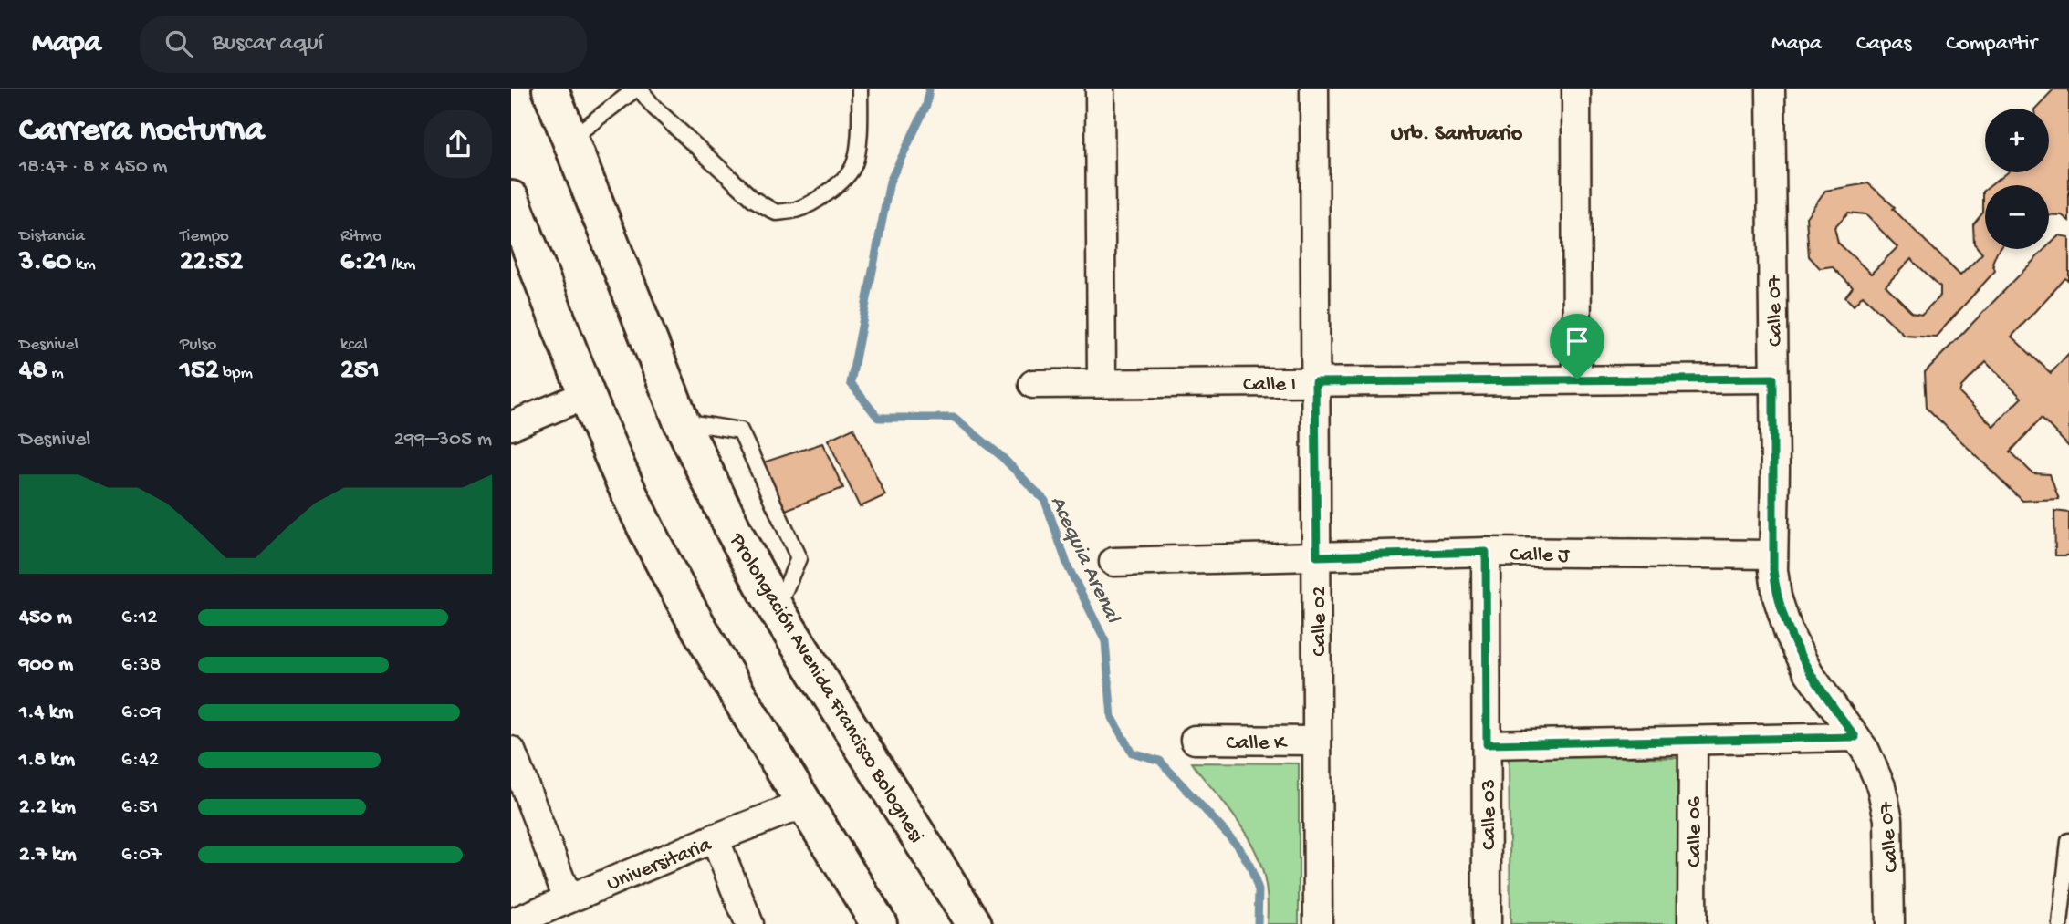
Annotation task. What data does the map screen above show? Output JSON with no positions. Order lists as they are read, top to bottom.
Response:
{
  "streets": {
    "main road": ["Prolongación Avenida Francisco Bolognesi"],
    "street": [
      "Calle 07",
      "Calle I",
      "Calle J",
      "Calle 02",
      "Calle K",
      "Calle 03",
      "Calle 06",
      "Universitaria"
    ]
  },
  "crossings": [
    ["Calle 07", "Calle I"],
    ["Calle 07", "Calle J"],
    ["Calle I", "Calle 02"],
    ["Calle J", "Calle 02"],
    ["Calle J", "Calle 03"],
    ["Calle 02", "Calle K"]
  ],
  "districts": ["Urb. Santuario"],
  "water": ["Acequia Arenal"],
  "page": {
    "header": "Mapa",
    "search": "Buscar aquí",
    "nav": ["Mapa", "Capas", "Compartir"],
    "heading": ["Carrera nocturna", "18:47 · 8 × 450 m"],
    "map_buttons": ["+", "−"],
    "stats": [
      ["Distancia", "3.60 km"],
      ["Tiempo", "22:52"],
      ["Ritmo", "6:21 /km"],
      ["Desnivel", "48 m"],
      ["Pulso", "152 bpm"],
      ["kcal", "251"]
    ],
    "chart": ["Desnivel", "299–305 m"],
    "list": [
      {
        "name": "450 m",
        "note": "6:12"
      },
      {
        "name": "900 m",
        "note": "6:38"
      },
      {
        "name": "1.4 km",
        "note": "6:09"
      },
      {
        "name": "1.8 km",
        "note": "6:42"
      },
      {
        "name": "2.2 km",
        "note": "6:51"
      },
      {
        "name": "2.7 km",
        "note": "6:07"
      }
    ]
  }
}
